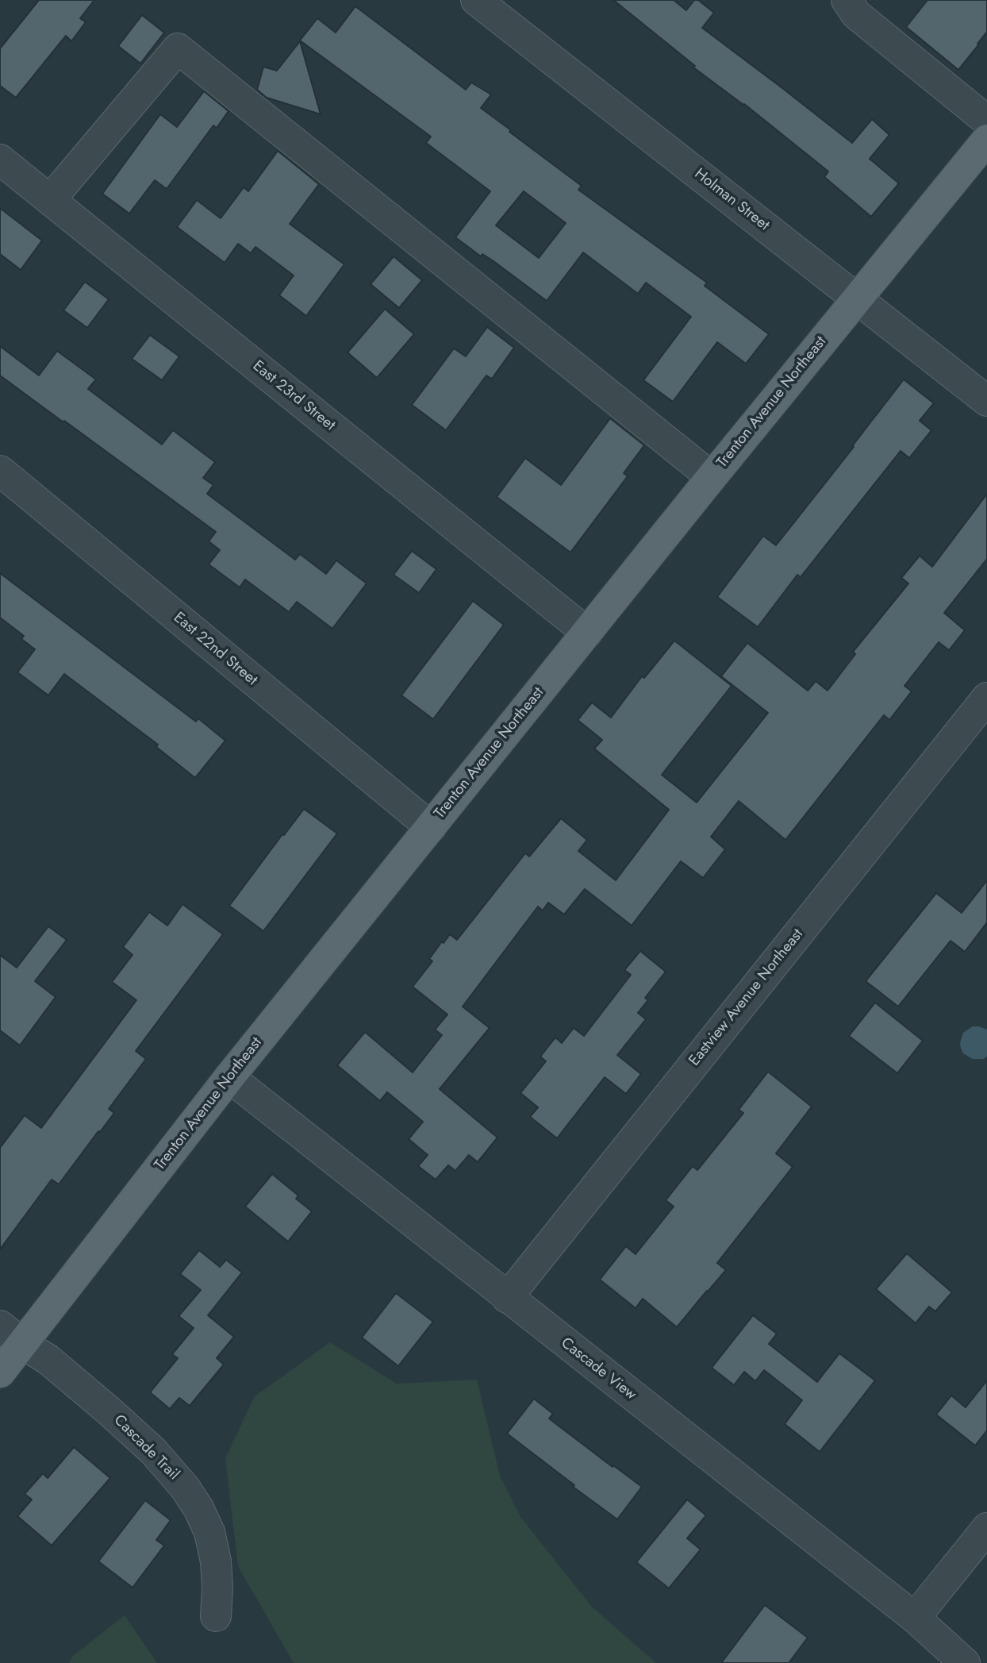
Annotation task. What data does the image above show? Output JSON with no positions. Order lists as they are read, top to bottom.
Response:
{
  "streets": {
    "main road": ["Trenton Avenue Northeast"],
    "street": [
      "Holman Street",
      "East 23rd Street",
      "East 22nd Street",
      "Eastview Avenue Northeast",
      "Cascade View",
      "Cascade Trail"
    ]
  },
  "crossings": [
    ["Holman Street", "Trenton Avenue Northeast"],
    ["East 23rd Street", "Trenton Avenue Northeast"],
    ["Trenton Avenue Northeast", "East 22nd Street"],
    ["Trenton Avenue Northeast", "Cascade View"],
    ["Trenton Avenue Northeast", "Cascade Trail"],
    ["Eastview Avenue Northeast", "Cascade View"]
  ]
}
